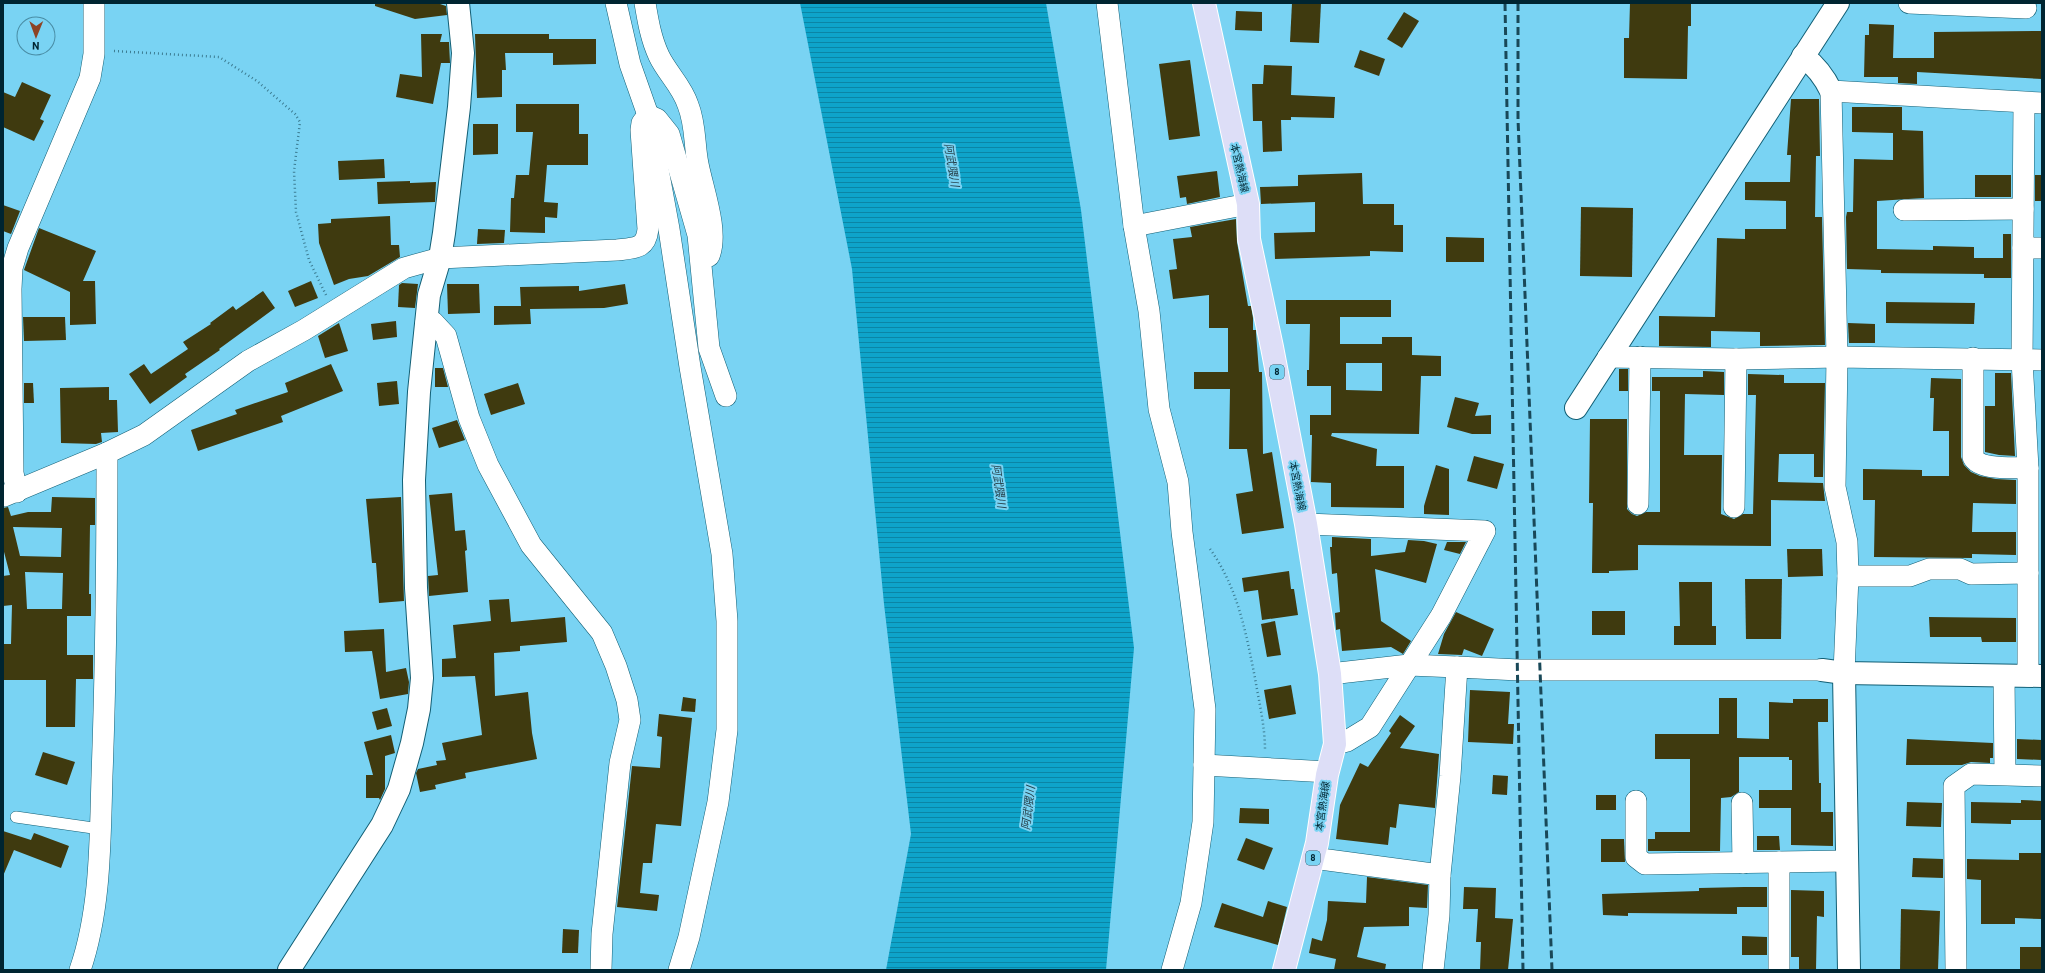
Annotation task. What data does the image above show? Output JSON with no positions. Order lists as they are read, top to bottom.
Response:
{
  "streets": {
    "main road": ["本宮熱海線", "8"]
  },
  "water": ["阿武隈川"],
  "north": "bottom"
}
